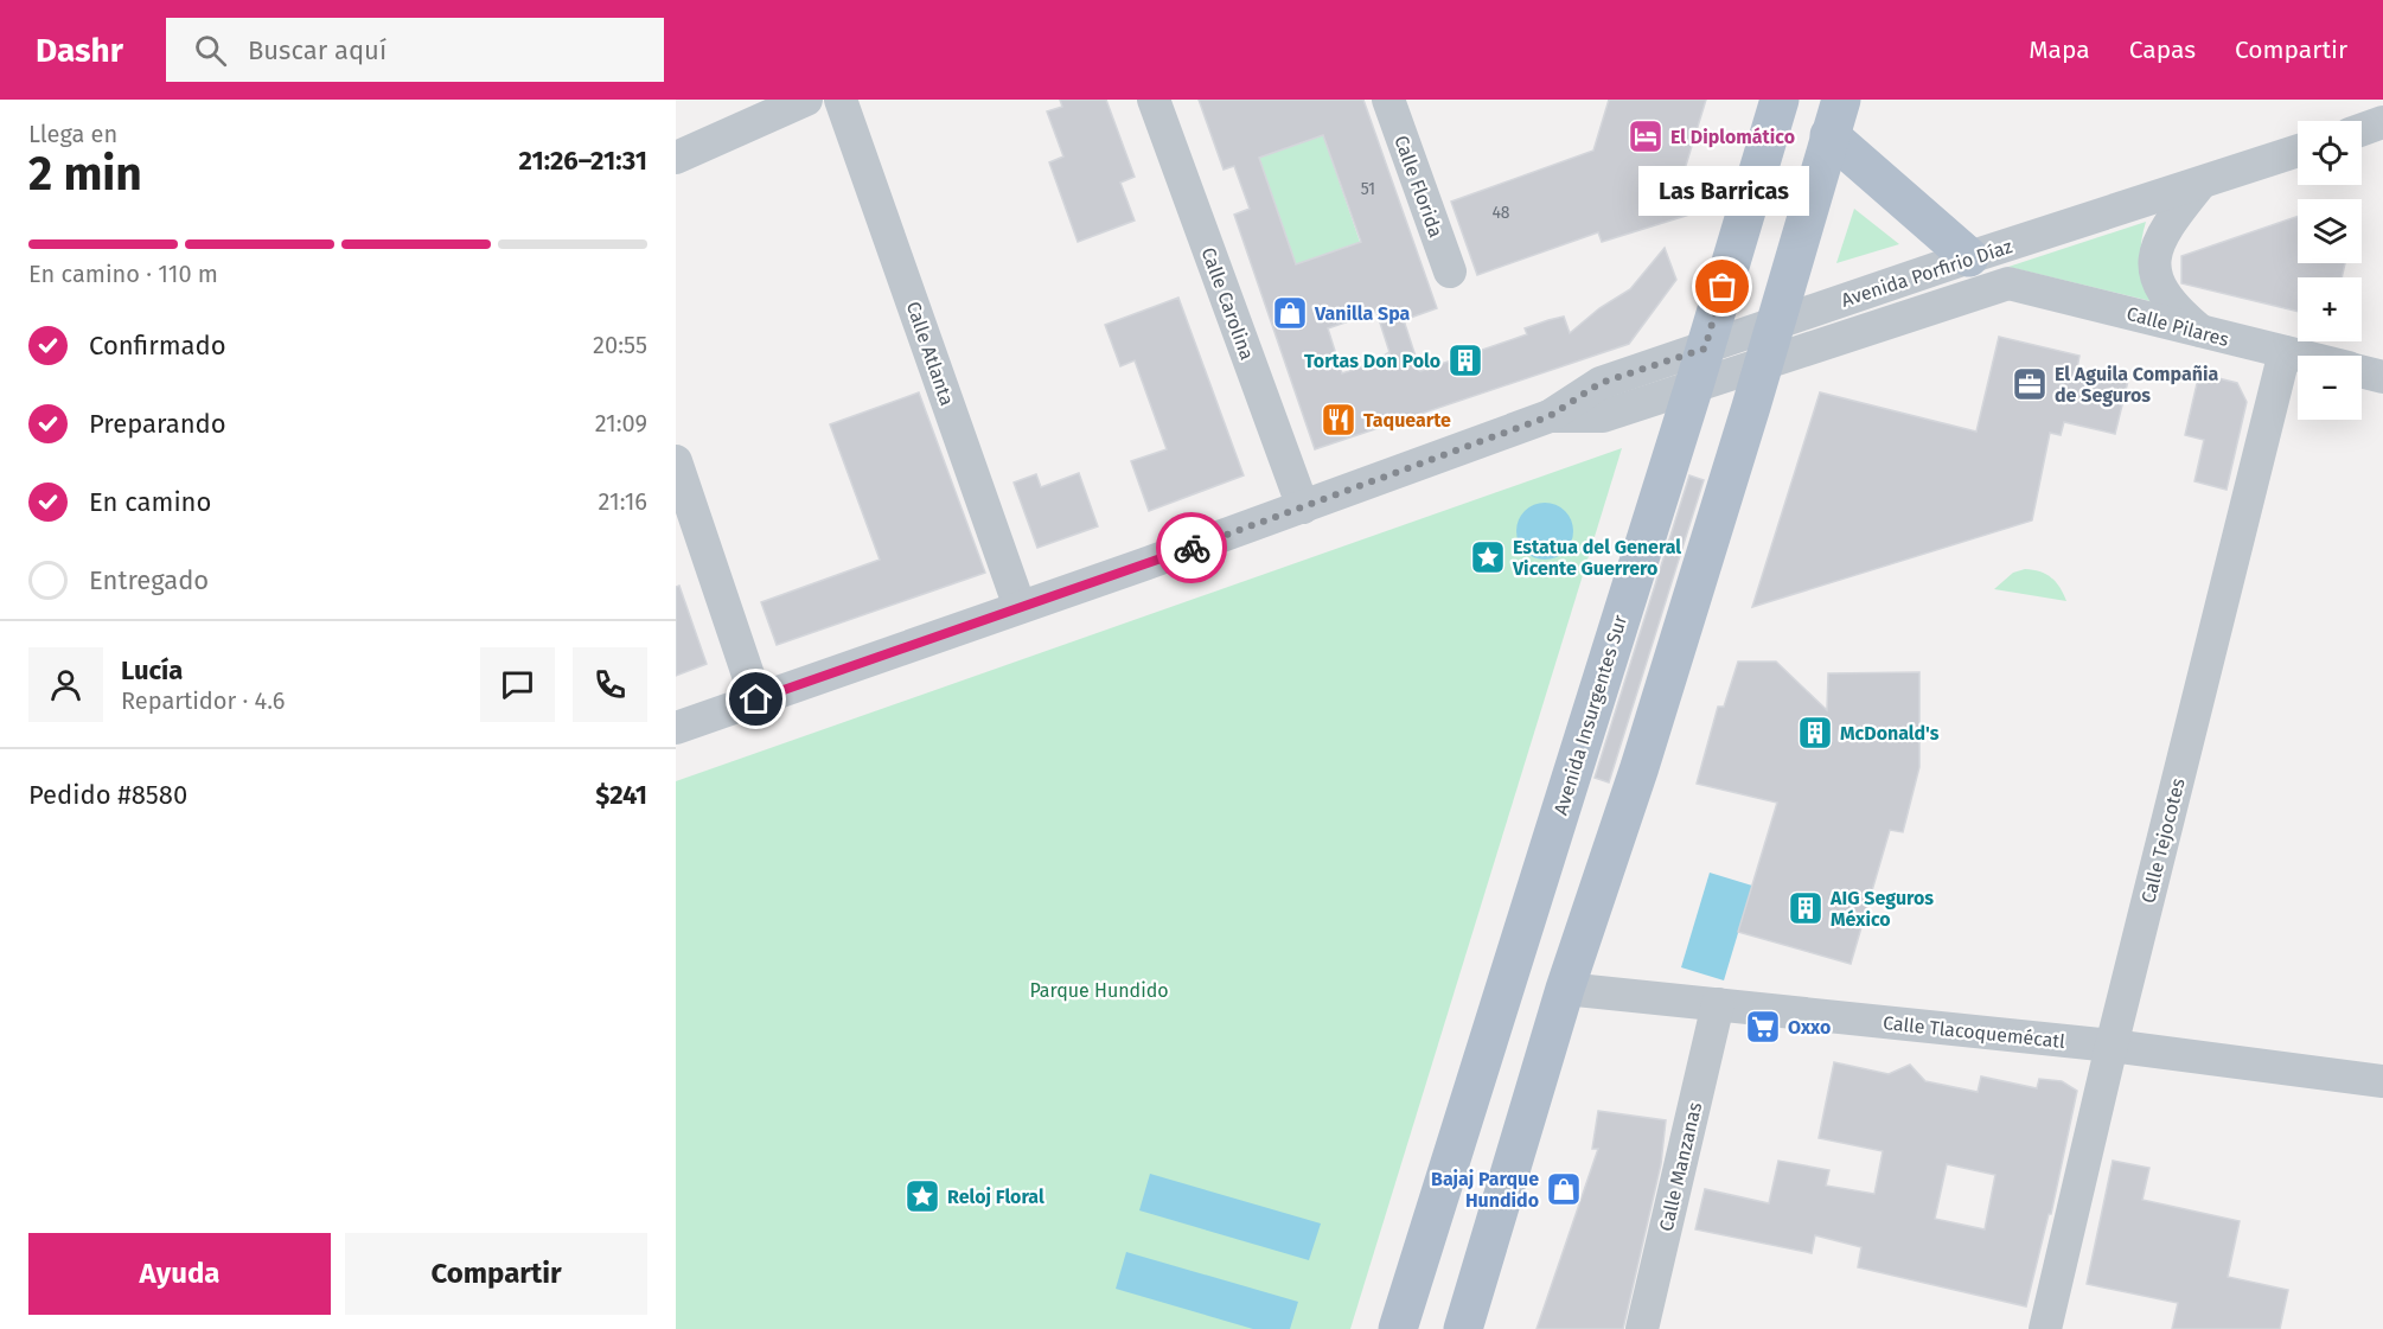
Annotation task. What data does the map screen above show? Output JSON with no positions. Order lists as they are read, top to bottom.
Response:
{
  "streets": {
    "main road": ["Avenida Insurgentes Sur"],
    "street": [
      "Calle Florida",
      "Avenida Porfirio Díaz",
      "Calle Carolina",
      "Calle Pilares",
      "Calle Atlanta",
      "Calle Tejocotes",
      "Calle Tlacoquemécatl",
      "Calle Manzanas"
    ]
  },
  "crossings": [
    ["Avenida Porfirio Díaz", "Calle Carolina"],
    ["Avenida Porfirio Díaz", "Calle Pilares"],
    ["Avenida Porfirio Díaz", "Calle Atlanta"],
    ["Avenida Porfirio Díaz", "Avenida Insurgentes Sur"],
    ["Calle Pilares", "Calle Tejocotes"],
    ["Calle Tejocotes", "Calle Tlacoquemécatl"],
    ["Calle Tlacoquemécatl", "Calle Manzanas"]
  ],
  "parks": ["Parque Hundido"],
  "places": {
    "hotel": ["El Diplomático"],
    "other": ["Las Barricas"],
    "shop": ["Vanilla Spa", "Bajaj Parque Hundido"],
    "building": ["Tortas Don Polo", "McDonald's", "AIG Seguros México"],
    "office": ["El Aguila Compañia de Seguros"],
    "restaurant": ["Taquearte"],
    "place": ["Estatua del General Vicente Guerrero", "Reloj Floral"],
    "supermarket": ["Oxxo"]
  },
  "house_numbers": ["51", "48"],
  "page": {
    "header": "Dashr",
    "search": "Buscar aquí",
    "nav": ["Mapa", "Capas", "Compartir"],
    "heading": ["2 min", "Llega en", "21:26–21:31"],
    "panel": [
      "Lucía",
      "Repartidor · 4.6",
      "Pedido #8580",
      "$241"
    ],
    "map_buttons": ["+", "−"],
    "bubble": "Las Barricas",
    "bar": "En camino · 110 m",
    "list": [
      ["Confirmado", "20:55"],
      ["Preparando", "21:09"],
      ["En camino", "21:16"],
      "Entregado"
    ],
    "buttons": ["Ayuda", "Compartir"]
  }
}
